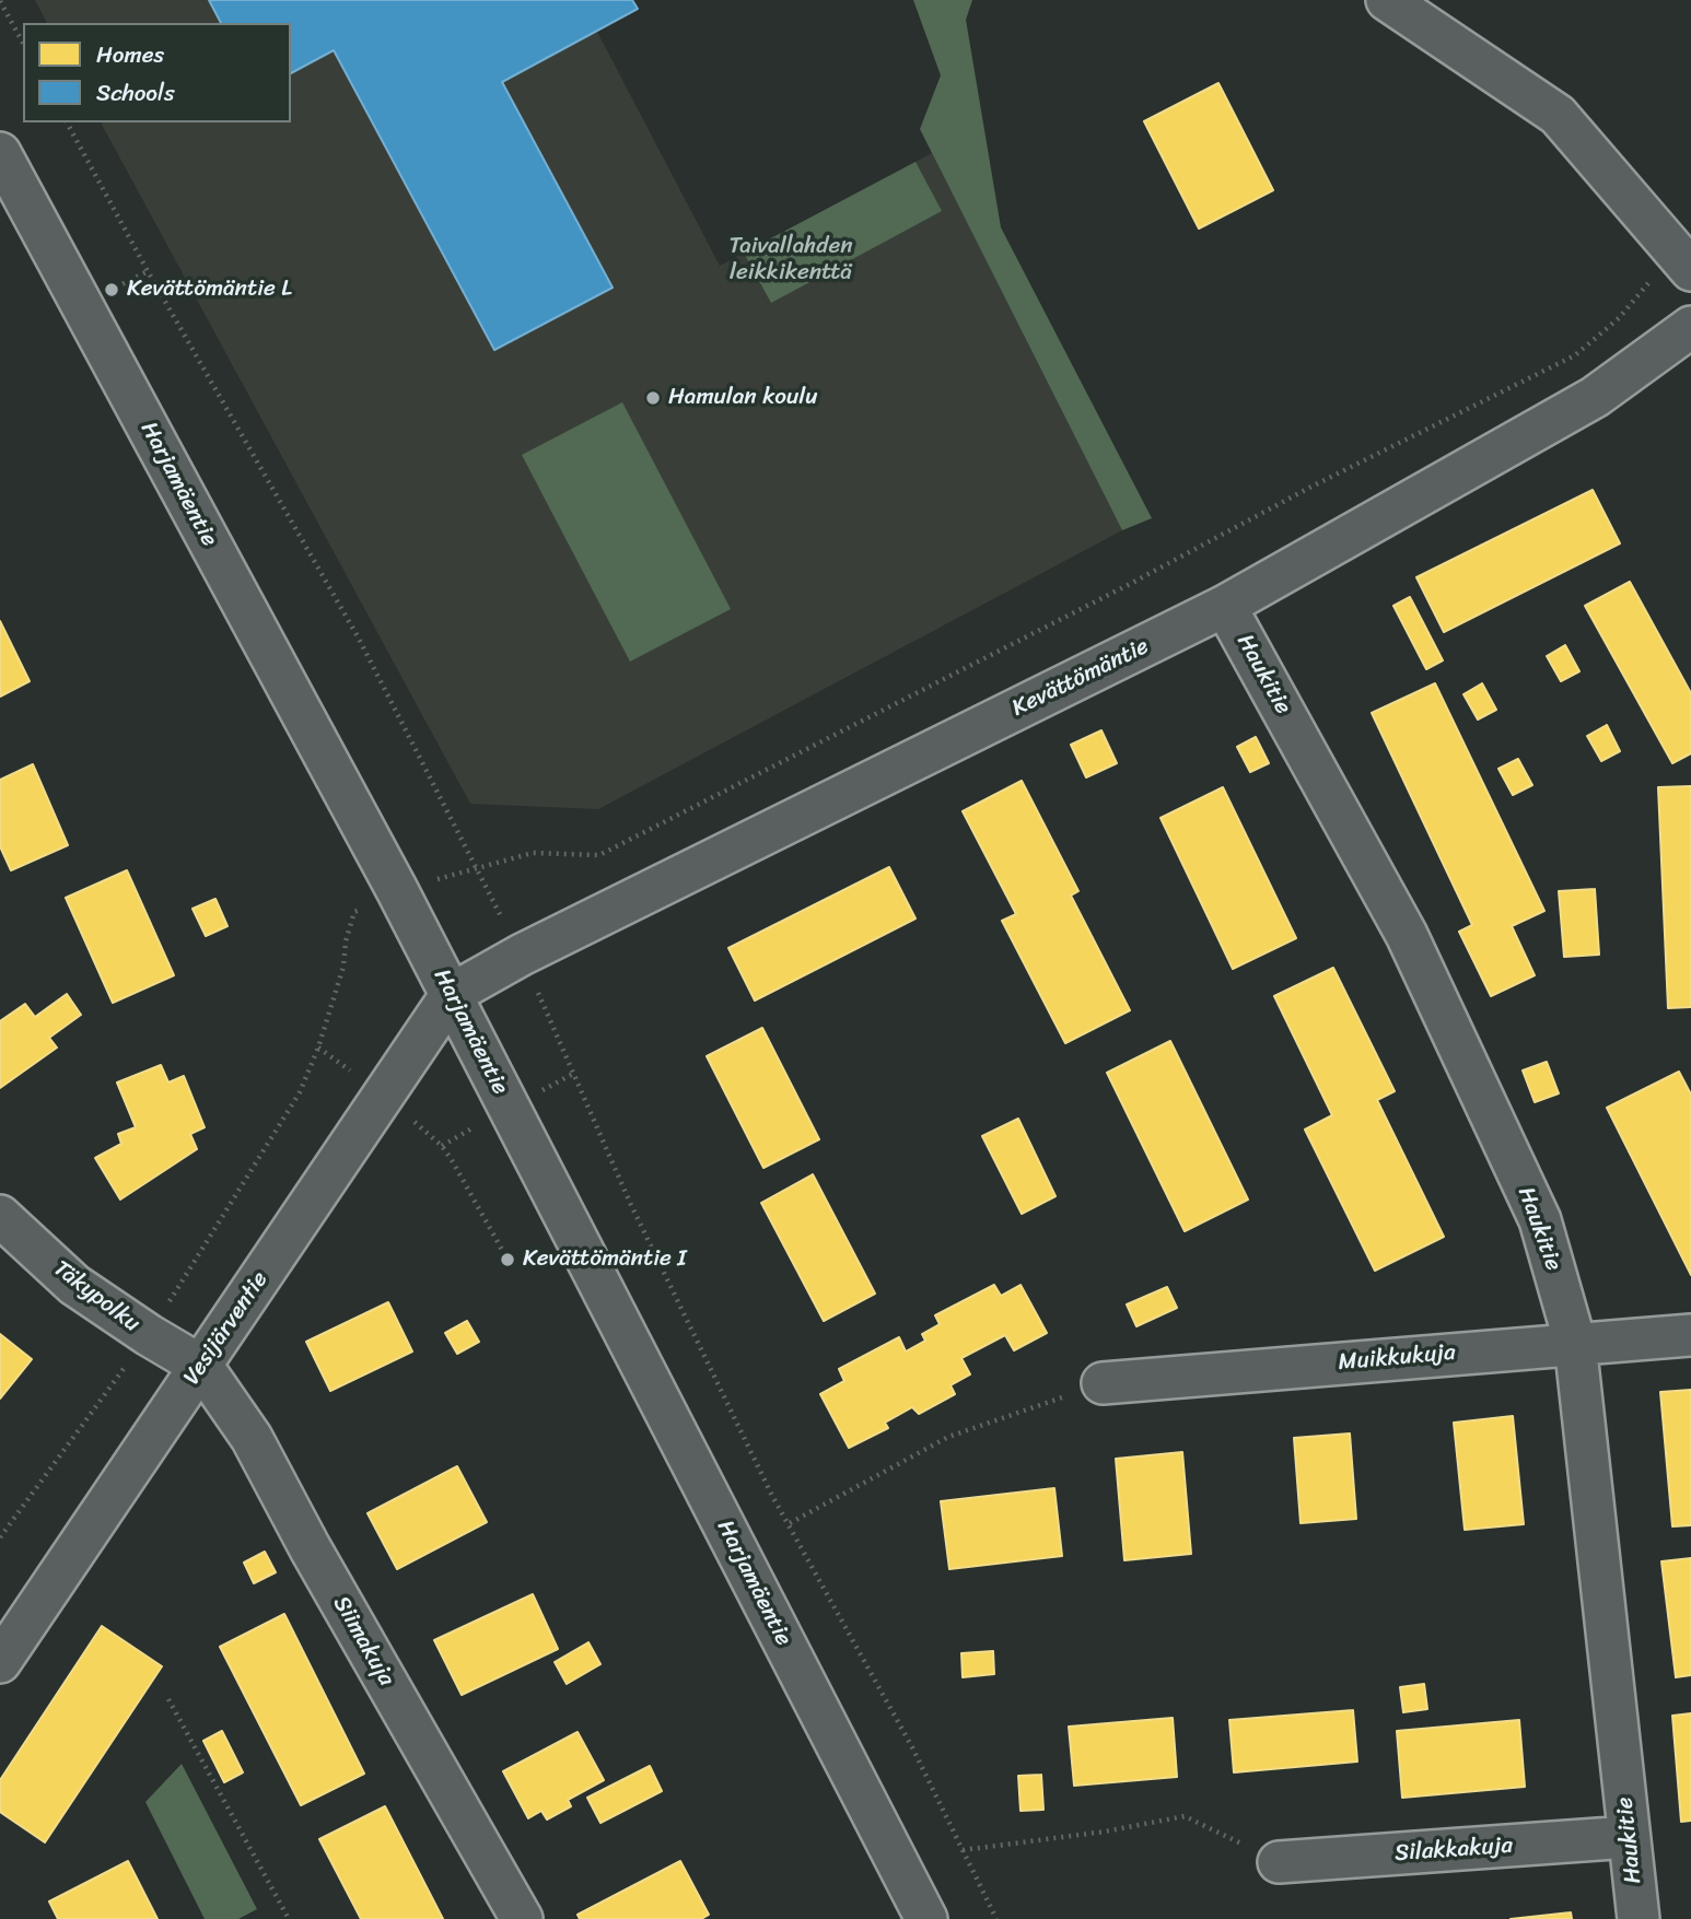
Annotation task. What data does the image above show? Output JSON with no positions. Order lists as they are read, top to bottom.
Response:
{
  "streets": {
    "street": [
      "Harjamäentie",
      "Haukitie",
      "Kevättömäntie",
      "Täkypolku",
      "Vesijärventie",
      "Muikkukuja",
      "Siimakuja",
      "Silakkakuja"
    ]
  },
  "crossings": [
    ["Harjamäentie", "Kevättömäntie"],
    ["Harjamäentie", "Vesijärventie"],
    ["Haukitie", "Kevättömäntie"],
    ["Haukitie", "Muikkukuja"],
    ["Haukitie", "Silakkakuja"],
    ["Kevättömäntie", "Vesijärventie"],
    ["Täkypolku", "Vesijärventie"],
    ["Täkypolku", "Siimakuja"],
    ["Vesijärventie", "Siimakuja"]
  ],
  "parks": ["Taivallahden leikkikenttä"],
  "places": ["Kevättömäntie L", "Hamulan koulu", "Kevättömäntie I"],
  "legend": ["Homes", "Schools"]
}
